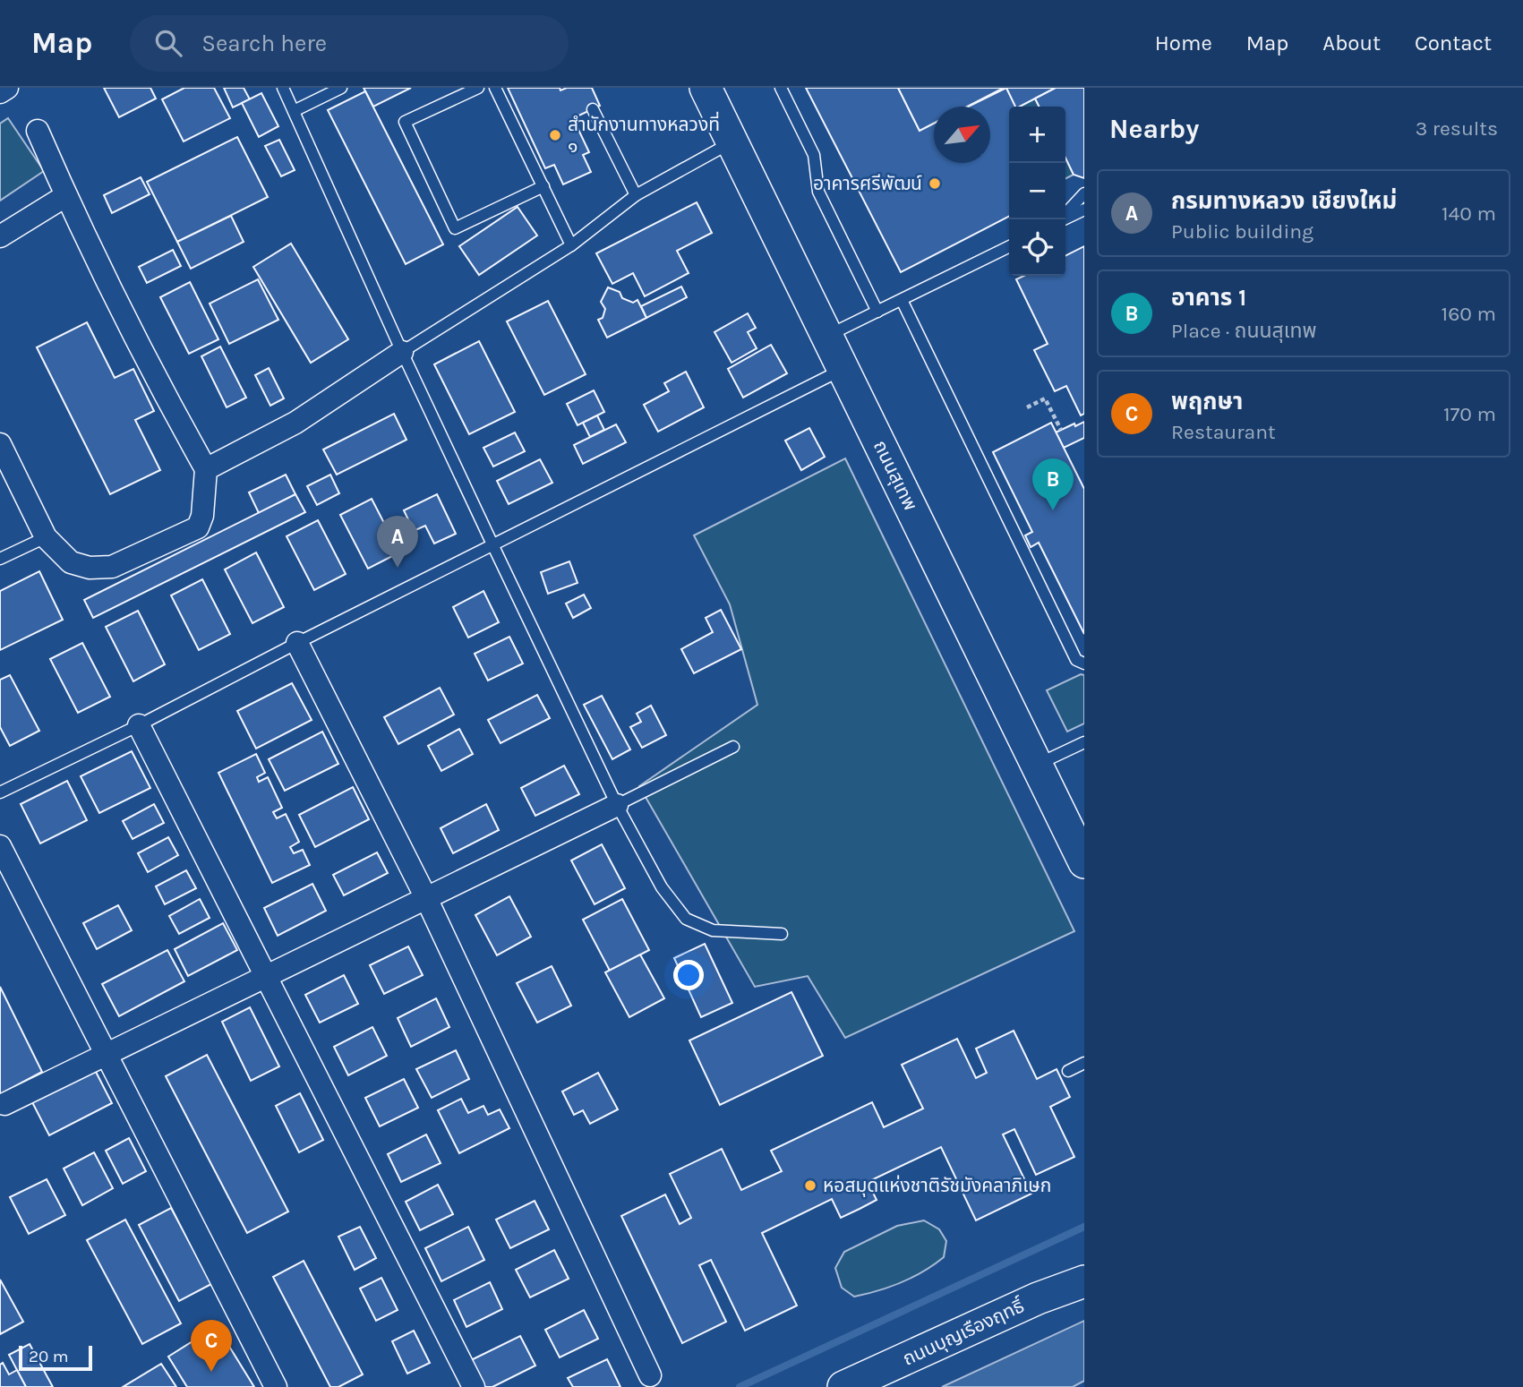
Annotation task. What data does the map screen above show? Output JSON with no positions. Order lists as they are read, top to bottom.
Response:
{
  "streets": {
    "main road": ["ถนนสุเทพ", "ถนนบุญเรืองฤทธิ์"]
  },
  "places": ["สำนักงานทางหลวงที่ ๑", "อาคารศรีพัฒน์", "หอสมุดแห่งชาติรัชมังคลาภิเษก"],
  "scale_bar": "20 m",
  "north": "top right",
  "page": {
    "header": "Map",
    "search": "Search here",
    "nav": [
      "Home",
      "Map",
      "About",
      "Contact"
    ],
    "heading": ["Nearby", "3 results"],
    "map_buttons": ["+", "−"],
    "list": [
      {
        "mark": "A",
        "name": "กรมทางหลวง เชียงใหม่",
        "note": "Public building",
        "value": "140 m"
      },
      {
        "mark": "B",
        "name": "อาคาร 1",
        "note": "Place · ถนนสุเทพ",
        "value": "160 m"
      },
      {
        "mark": "C",
        "name": "พฤกษา",
        "note": "Restaurant",
        "value": "170 m"
      }
    ],
    "pins": ["B", "A", "C"],
    "scale": "20 m"
  }
}
